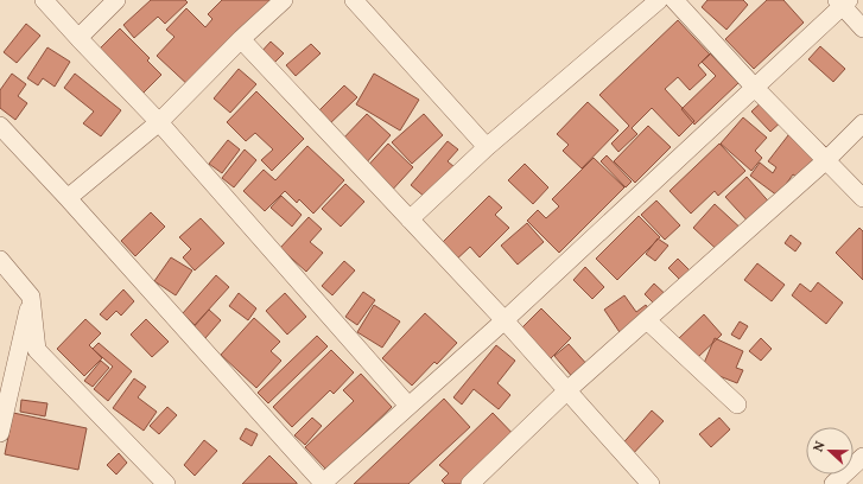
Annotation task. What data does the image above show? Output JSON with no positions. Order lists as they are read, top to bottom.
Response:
{
  "north": "left"
}
